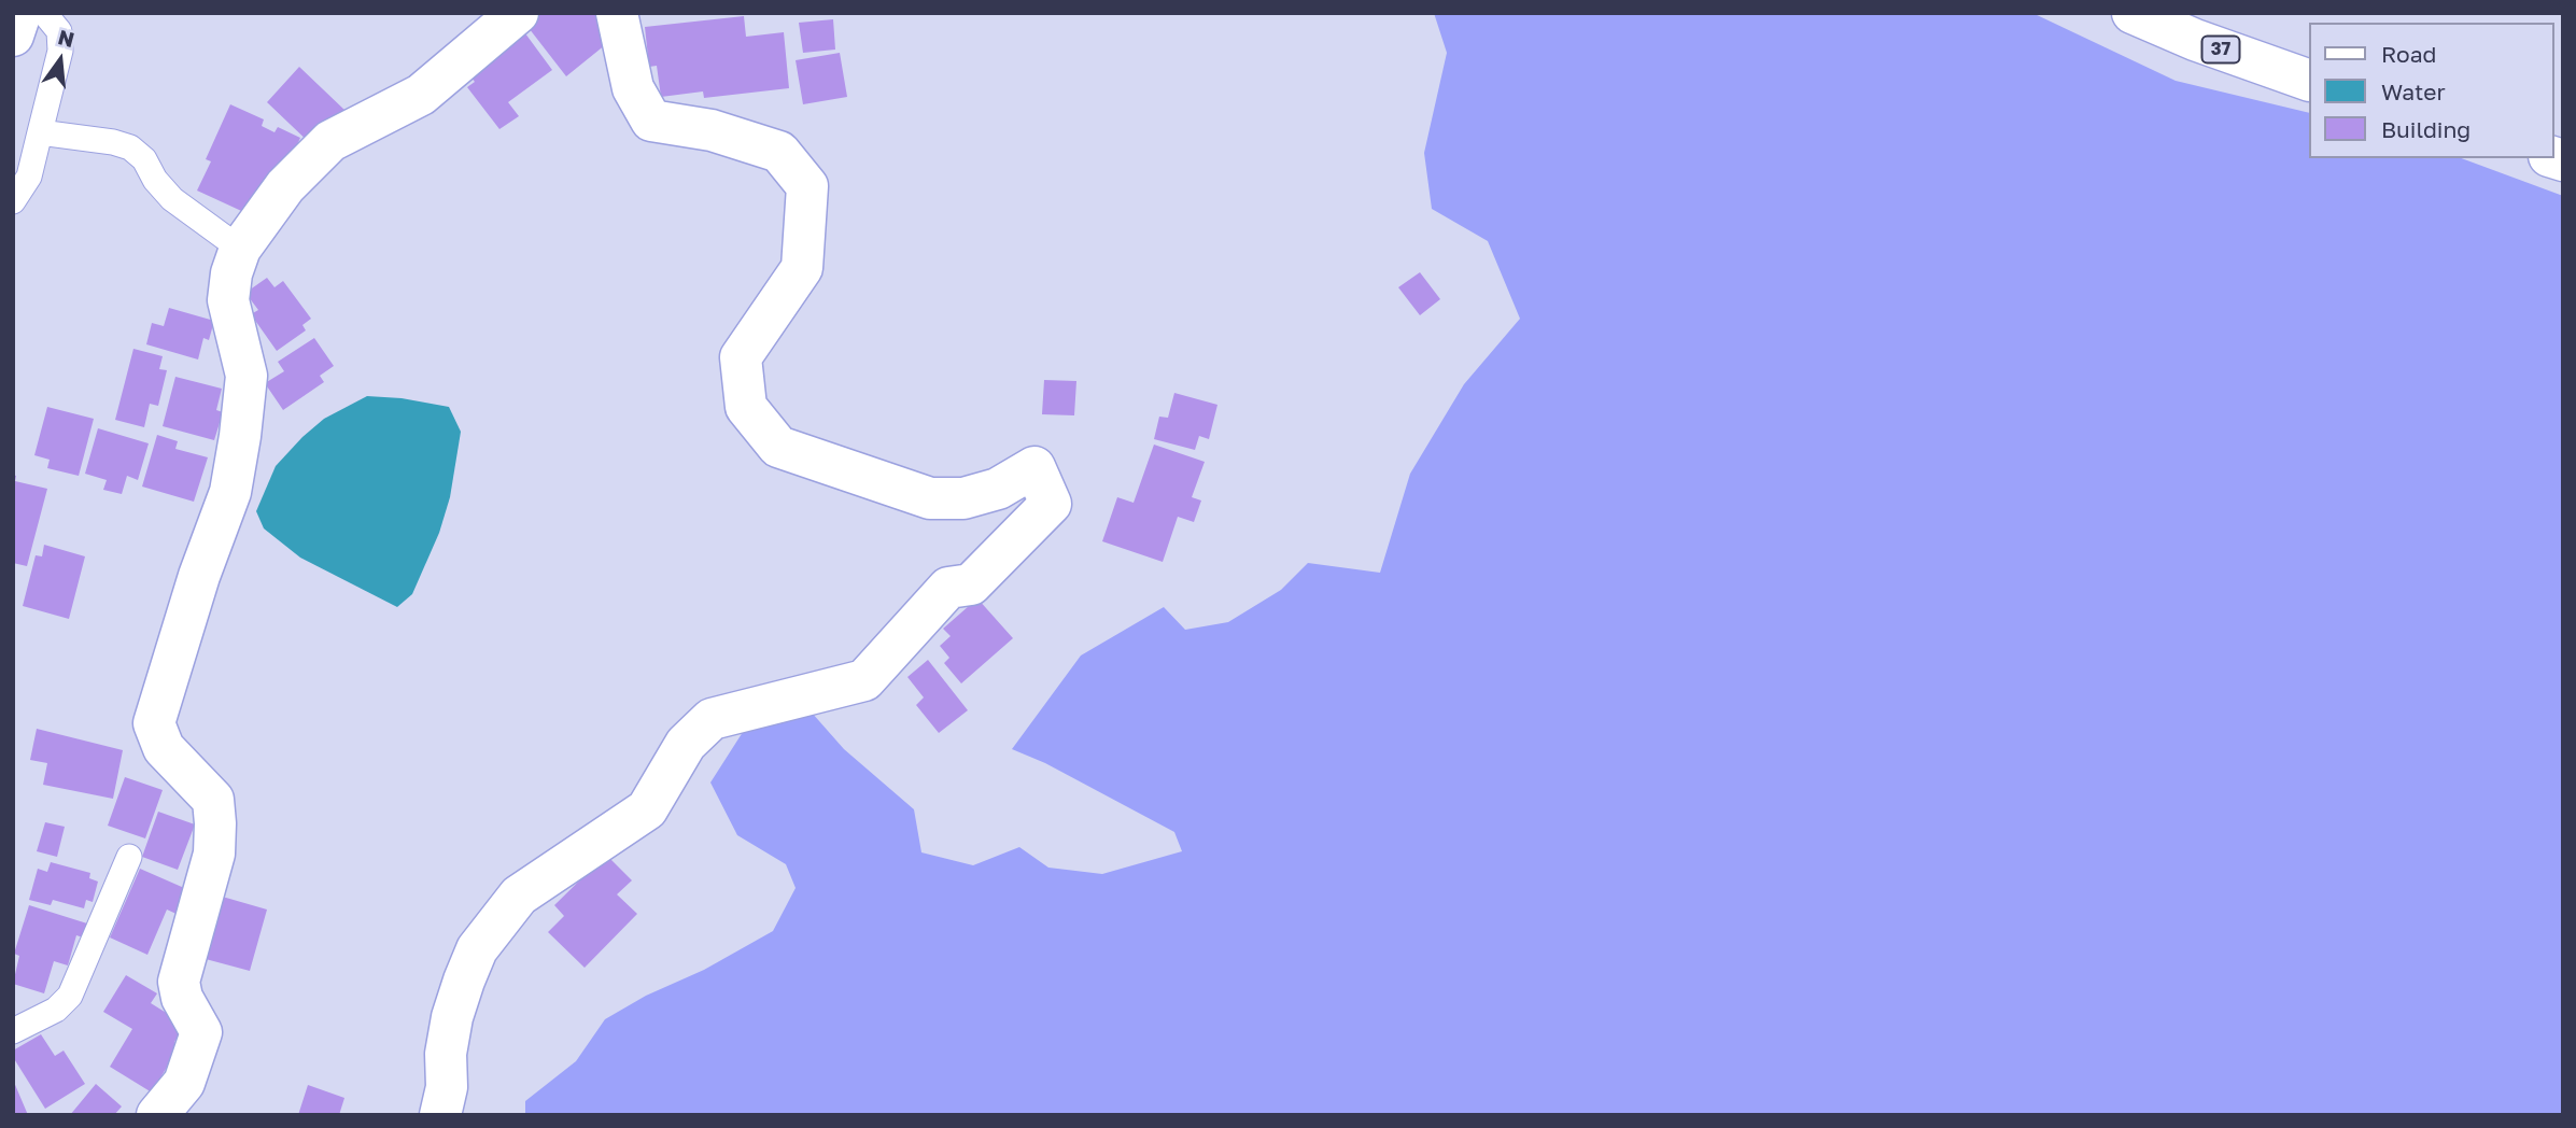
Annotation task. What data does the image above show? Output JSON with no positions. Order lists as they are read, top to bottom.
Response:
{
  "streets": {
    "street": ["37"]
  },
  "legend": ["Road", "Water", "Building"],
  "north": "top"
}
